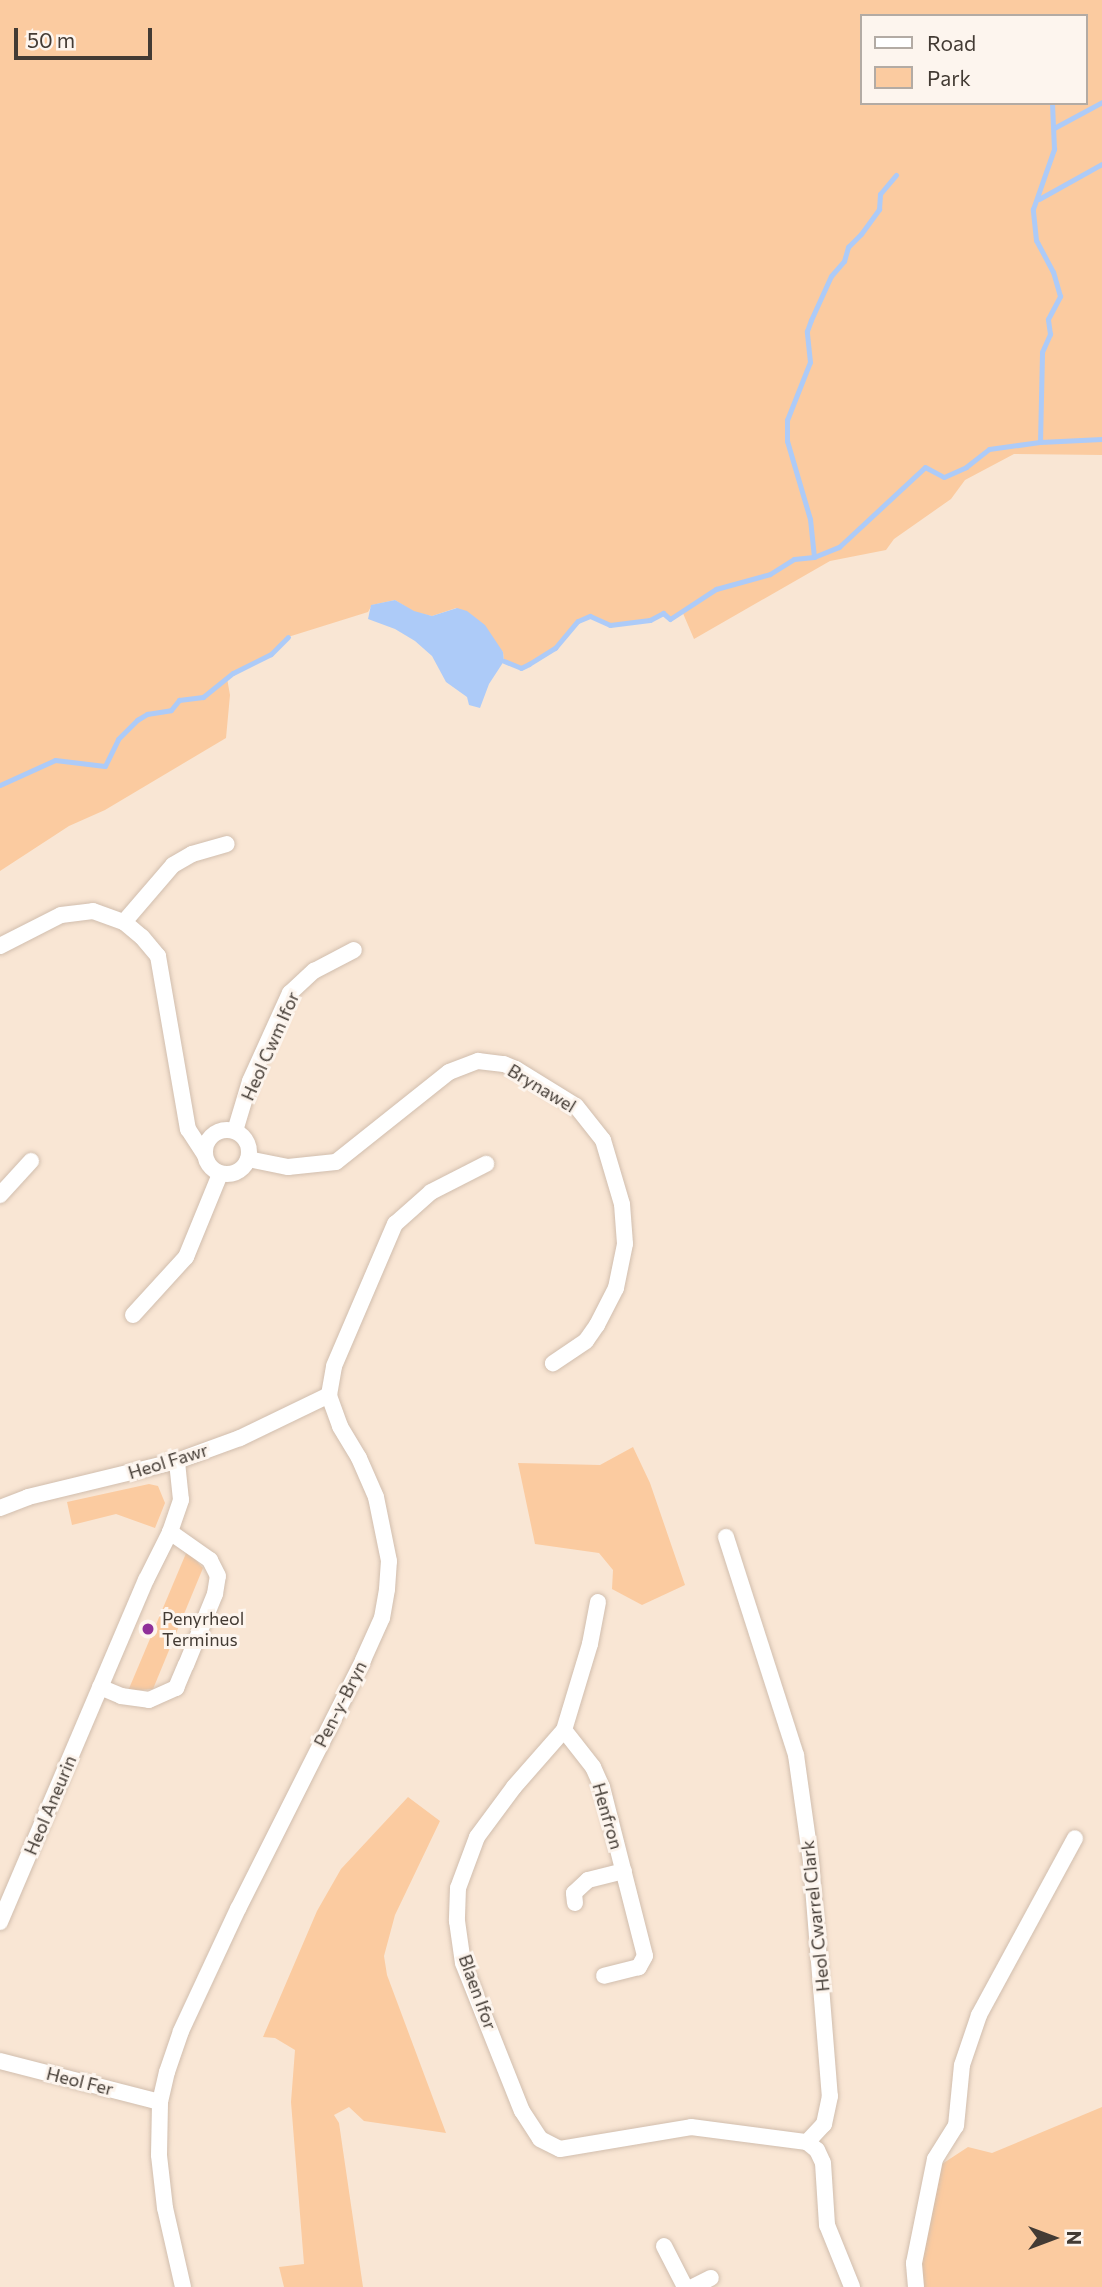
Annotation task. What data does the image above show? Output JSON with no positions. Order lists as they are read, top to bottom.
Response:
{
  "streets": {
    "street": [
      "Heol Cwm Ifor",
      "Brynawel",
      "Heol Fawr",
      "Pen-y-Bryn",
      "Heol Aneurin",
      "Henfron",
      "Heol Cwarrel Clark",
      "Blaen Ifor",
      "Heol Fer"
    ]
  },
  "crossings": [
    ["Heol Cwm Ifor", "Brynawel"],
    ["Heol Fawr", "Pen-y-Bryn"],
    ["Heol Fawr", "Heol Aneurin"],
    ["Pen-y-Bryn", "Heol Fer"],
    ["Henfron", "Blaen Ifor"],
    ["Heol Cwarrel Clark", "Blaen Ifor"]
  ],
  "places": ["Penyrheol Terminus"],
  "legend": ["Road", "Park"],
  "scale_bar": "50 m",
  "north": "right"
}
